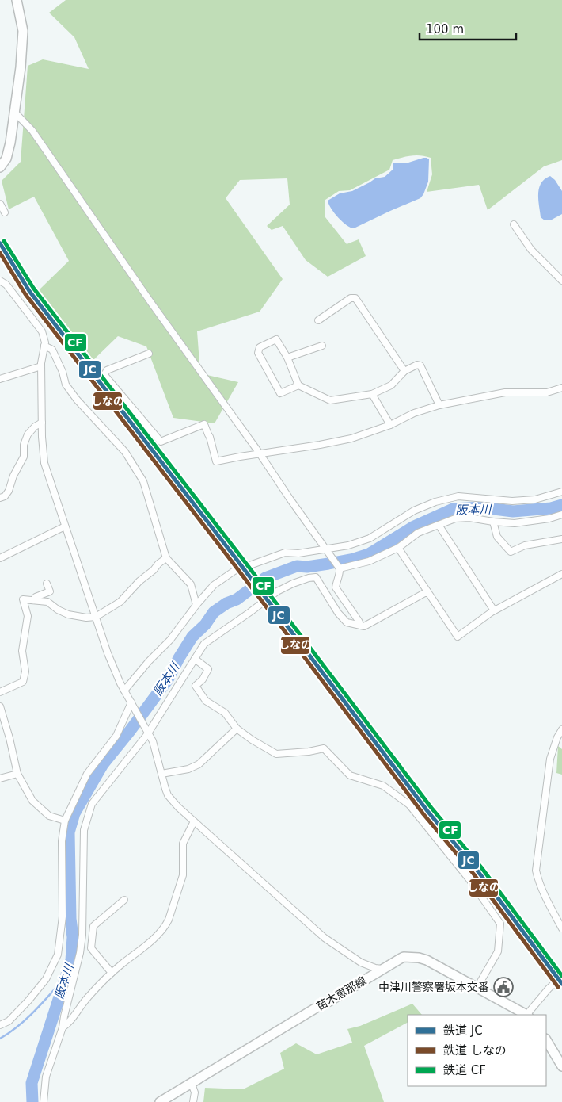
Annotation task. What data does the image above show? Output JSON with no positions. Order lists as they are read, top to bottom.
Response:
{
  "streets": {
    "main road": ["苗木恵那線"]
  },
  "water": ["阪本川"],
  "places": {
    "public building": ["中津川警察署坂本交番"]
  },
  "lines": ["rail line CF", "rail line JC", "rail line しなの"],
  "legend": ["鉄道 JC", "鉄道 しなの", "鉄道 CF"],
  "scale_bar": "100 m"
}
